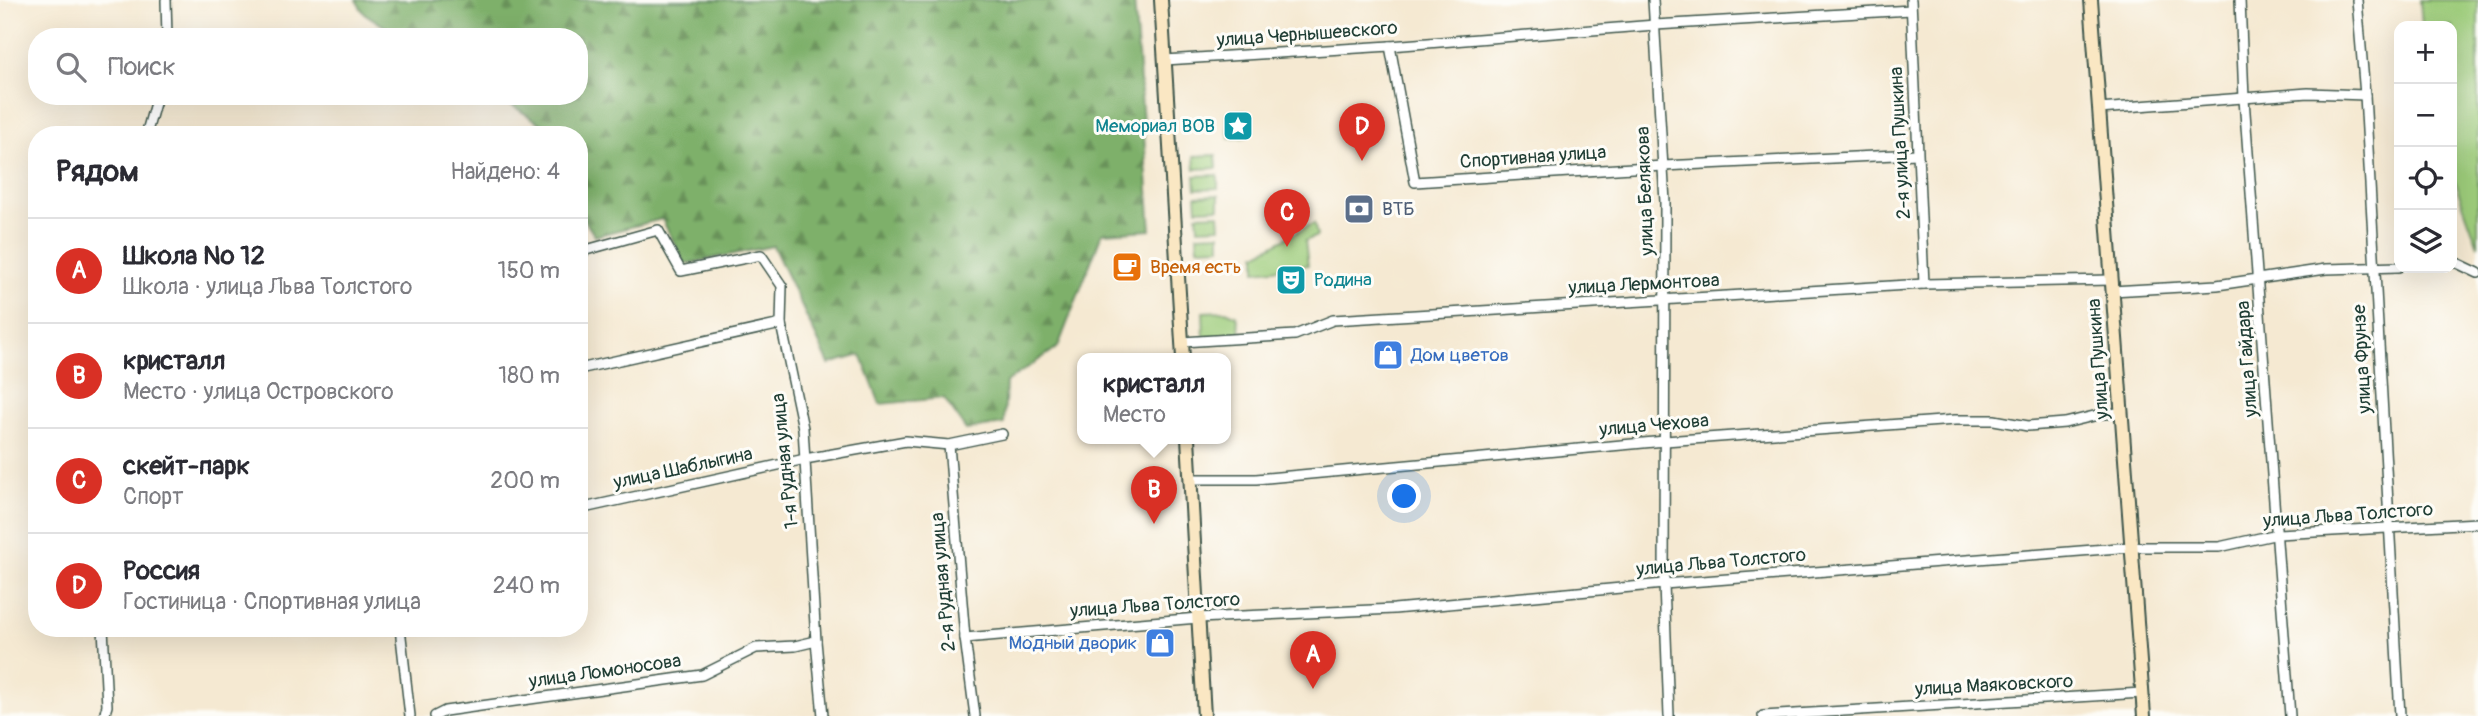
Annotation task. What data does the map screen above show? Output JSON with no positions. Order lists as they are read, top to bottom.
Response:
{
  "streets": {
    "street": [
      "улица Чернышевского",
      "2-я улица Пушкина",
      "Спортивная улица",
      "улица Белякова",
      "улица Лермонтова",
      "улица Пушкина",
      "улица Гайдара",
      "улица Фрунзе",
      "улица Чехова",
      "1-я Рудная улица",
      "улица Шаблыгина",
      "улица Льва Толстого",
      "2-я Рудная улица",
      "улица Ломоносова",
      "улица Маяковского"
    ]
  },
  "crossings": [
    ["улица Чернышевского", "2-я улица Пушкина"],
    ["улица Чернышевского", "Спортивная улица"],
    ["улица Чернышевского", "улица Белякова"],
    ["2-я улица Пушкина", "Спортивная улица"],
    ["2-я улица Пушкина", "улица Лермонтова"],
    ["Спортивная улица", "улица Белякова"],
    ["улица Белякова", "улица Лермонтова"],
    ["улица Белякова", "улица Чехова"],
    ["улица Белякова", "улица Льва Толстого"],
    ["улица Лермонтова", "улица Пушкина"],
    ["улица Лермонтова", "улица Гайдара"],
    ["улица Лермонтова", "улица Фрунзе"],
    ["улица Пушкина", "улица Чехова"],
    ["улица Пушкина", "улица Льва Толстого"],
    ["улица Пушкина", "улица Маяковского"],
    ["улица Гайдара", "улица Льва Толстого"],
    ["улица Фрунзе", "улица Льва Толстого"],
    ["1-я Рудная улица", "улица Шаблыгина"],
    ["1-я Рудная улица", "улица Ломоносова"],
    ["улица Шаблыгина", "2-я Рудная улица"],
    ["улица Льва Толстого", "2-я Рудная улица"]
  ],
  "places": {
    "place": ["Мемориал ВОВ"],
    "bank": ["ВТБ"],
    "cafe": ["Время есть"],
    "theatre": ["Родина"],
    "shop": ["Дом цветов", "Модный дворик"]
  },
  "page": {
    "map_buttons": ["+", "−"],
    "search": "Поиск",
    "pins": [
      "D",
      "C",
      "B",
      "A"
    ],
    "heading": ["Рядом", "Найдено: 4"],
    "list": [
      {
        "mark": "A",
        "name": "Школа № 12",
        "note": "Школа · улица Льва Толстого",
        "value": "150 m"
      },
      {
        "mark": "B",
        "name": "кристалл",
        "note": "Место · улица Островского",
        "value": "180 m"
      },
      {
        "mark": "C",
        "name": "скейт-парк",
        "note": "Спорт",
        "value": "200 m"
      },
      {
        "mark": "D",
        "name": "Россия",
        "note": "Гостиница · Спортивная улица",
        "value": "240 m"
      }
    ],
    "popup": ["кристалл", "Место"]
  }
}
